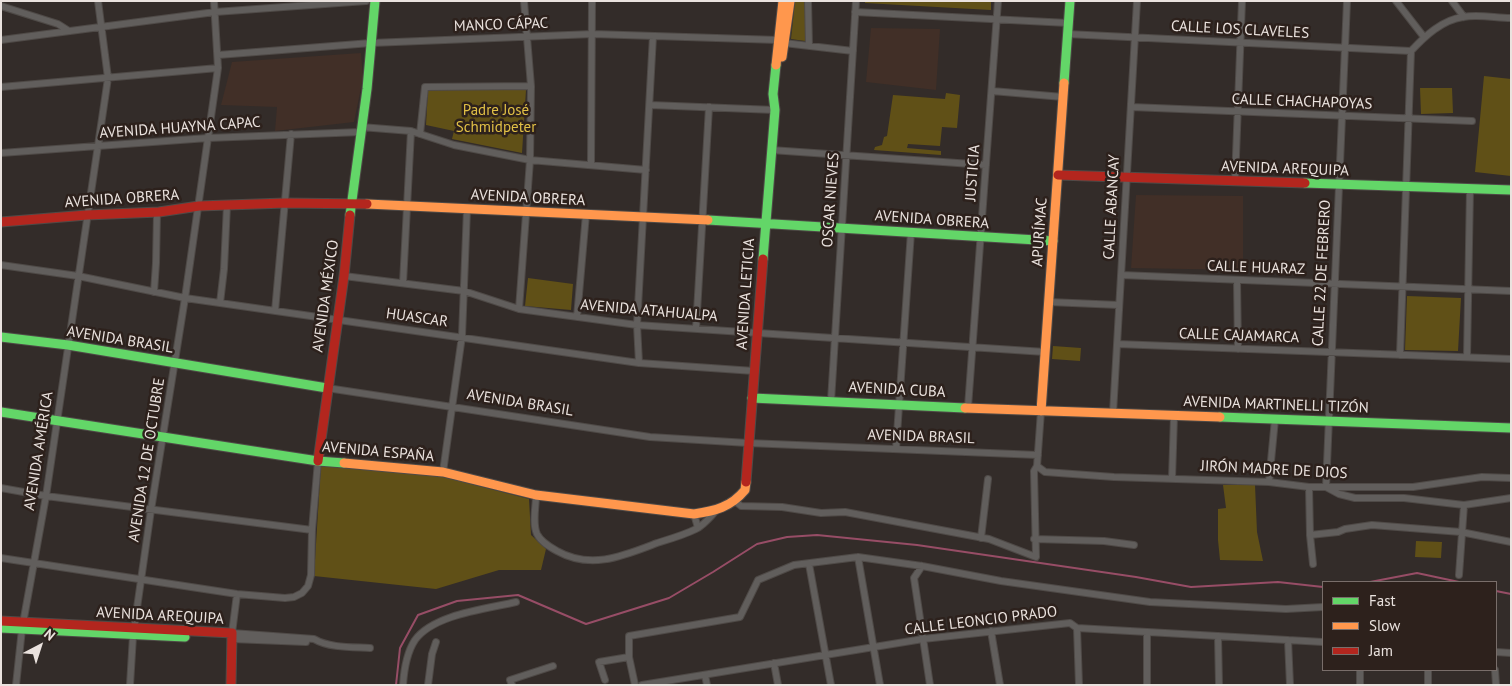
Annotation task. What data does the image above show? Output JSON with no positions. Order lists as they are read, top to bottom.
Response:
{
  "streets": {
    "street": [
      "MANCO CÁPAC",
      "CALLE LOS CLAVELES",
      "CALLE CHACHAPOYAS",
      "AVENIDA HUAYNA CAPAC",
      "AVENIDA AREQUIPA",
      "JUSTICIA",
      "AVENIDA OBRERA",
      "OSCAR NIEVES",
      "CALLE ABANCAY",
      "APURÍMAC",
      "CALLE HUARAZ",
      "CALLE 22 DE FEBRERO",
      "AVENIDA LETICIA",
      "AVENIDA MÉXICO",
      "AVENIDA ATAHUALPA",
      "HUASCAR",
      "CALLE CAJAMARCA",
      "AVENIDA BRASIL",
      "AVENIDA CUBA",
      "AVENIDA MARTINELLI TIZÓN",
      "AVENIDA AMÉRICA",
      "AVENIDA ESPAÑA",
      "AVENIDA 12 DE OCTUBRE",
      "JIRÓN MADRE DE DIOS",
      "CALLE LEONCIO PRADO"
    ]
  },
  "crossings": [
    ["MANCO CÁPAC", "OSCAR NIEVES"],
    ["MANCO CÁPAC", "AVENIDA LETICIA"],
    ["MANCO CÁPAC", "AVENIDA MÉXICO"],
    ["MANCO CÁPAC", "AVENIDA 12 DE OCTUBRE"],
    ["CALLE LOS CLAVELES", "CALLE ABANCAY"],
    ["CALLE LOS CLAVELES", "APURÍMAC"],
    ["CALLE LOS CLAVELES", "CALLE 22 DE FEBRERO"],
    ["CALLE CHACHAPOYAS", "CALLE ABANCAY"],
    ["CALLE CHACHAPOYAS", "CALLE 22 DE FEBRERO"],
    ["AVENIDA HUAYNA CAPAC", "AVENIDA MÉXICO"],
    ["AVENIDA HUAYNA CAPAC", "AVENIDA AMÉRICA"],
    ["AVENIDA HUAYNA CAPAC", "AVENIDA 12 DE OCTUBRE"],
    ["AVENIDA AREQUIPA", "CALLE ABANCAY"],
    ["AVENIDA AREQUIPA", "APURÍMAC"],
    ["AVENIDA AREQUIPA", "CALLE 22 DE FEBRERO"],
    ["AVENIDA AREQUIPA", "AVENIDA AMÉRICA"],
    ["AVENIDA AREQUIPA", "AVENIDA 12 DE OCTUBRE"],
    ["JUSTICIA", "AVENIDA OBRERA"],
    ["JUSTICIA", "AVENIDA ATAHUALPA"],
    ["JUSTICIA", "AVENIDA CUBA"],
    ["AVENIDA OBRERA", "OSCAR NIEVES"],
    ["AVENIDA OBRERA", "APURÍMAC"],
    ["AVENIDA OBRERA", "AVENIDA LETICIA"],
    ["AVENIDA OBRERA", "AVENIDA MÉXICO"],
    ["AVENIDA OBRERA", "AVENIDA AMÉRICA"],
    ["AVENIDA OBRERA", "AVENIDA 12 DE OCTUBRE"],
    ["OSCAR NIEVES", "AVENIDA ATAHUALPA"],
    ["OSCAR NIEVES", "AVENIDA CUBA"],
    ["CALLE ABANCAY", "CALLE HUARAZ"],
    ["CALLE ABANCAY", "CALLE CAJAMARCA"],
    ["CALLE ABANCAY", "AVENIDA MARTINELLI TIZÓN"],
    ["APURÍMAC", "AVENIDA ATAHUALPA"],
    ["APURÍMAC", "AVENIDA BRASIL"],
    ["APURÍMAC", "AVENIDA CUBA"],
    ["APURÍMAC", "AVENIDA MARTINELLI TIZÓN"],
    ["APURÍMAC", "JIRÓN MADRE DE DIOS"],
    ["CALLE HUARAZ", "CALLE 22 DE FEBRERO"],
    ["CALLE 22 DE FEBRERO", "CALLE CAJAMARCA"],
    ["CALLE 22 DE FEBRERO", "AVENIDA MARTINELLI TIZÓN"],
    ["CALLE 22 DE FEBRERO", "JIRÓN MADRE DE DIOS"],
    ["AVENIDA LETICIA", "AVENIDA ATAHUALPA"],
    ["AVENIDA LETICIA", "HUASCAR"],
    ["AVENIDA LETICIA", "AVENIDA BRASIL"],
    ["AVENIDA LETICIA", "AVENIDA CUBA"],
    ["AVENIDA LETICIA", "AVENIDA ESPAÑA"],
    ["AVENIDA MÉXICO", "AVENIDA ATAHUALPA"],
    ["AVENIDA MÉXICO", "HUASCAR"],
    ["AVENIDA MÉXICO", "AVENIDA BRASIL"],
    ["AVENIDA MÉXICO", "AVENIDA ESPAÑA"],
    ["HUASCAR", "AVENIDA AMÉRICA"],
    ["HUASCAR", "AVENIDA 12 DE OCTUBRE"],
    ["AVENIDA BRASIL", "AVENIDA AMÉRICA"],
    ["AVENIDA BRASIL", "AVENIDA 12 DE OCTUBRE"],
    ["AVENIDA CUBA", "AVENIDA MARTINELLI TIZÓN"],
    ["AVENIDA AMÉRICA", "AVENIDA ESPAÑA"],
    ["AVENIDA ESPAÑA", "AVENIDA 12 DE OCTUBRE"]
  ],
  "parks": ["Padre José Schmidpeter"],
  "legend": ["Fast", "Slow", "Jam"],
  "north": "top right"
}
